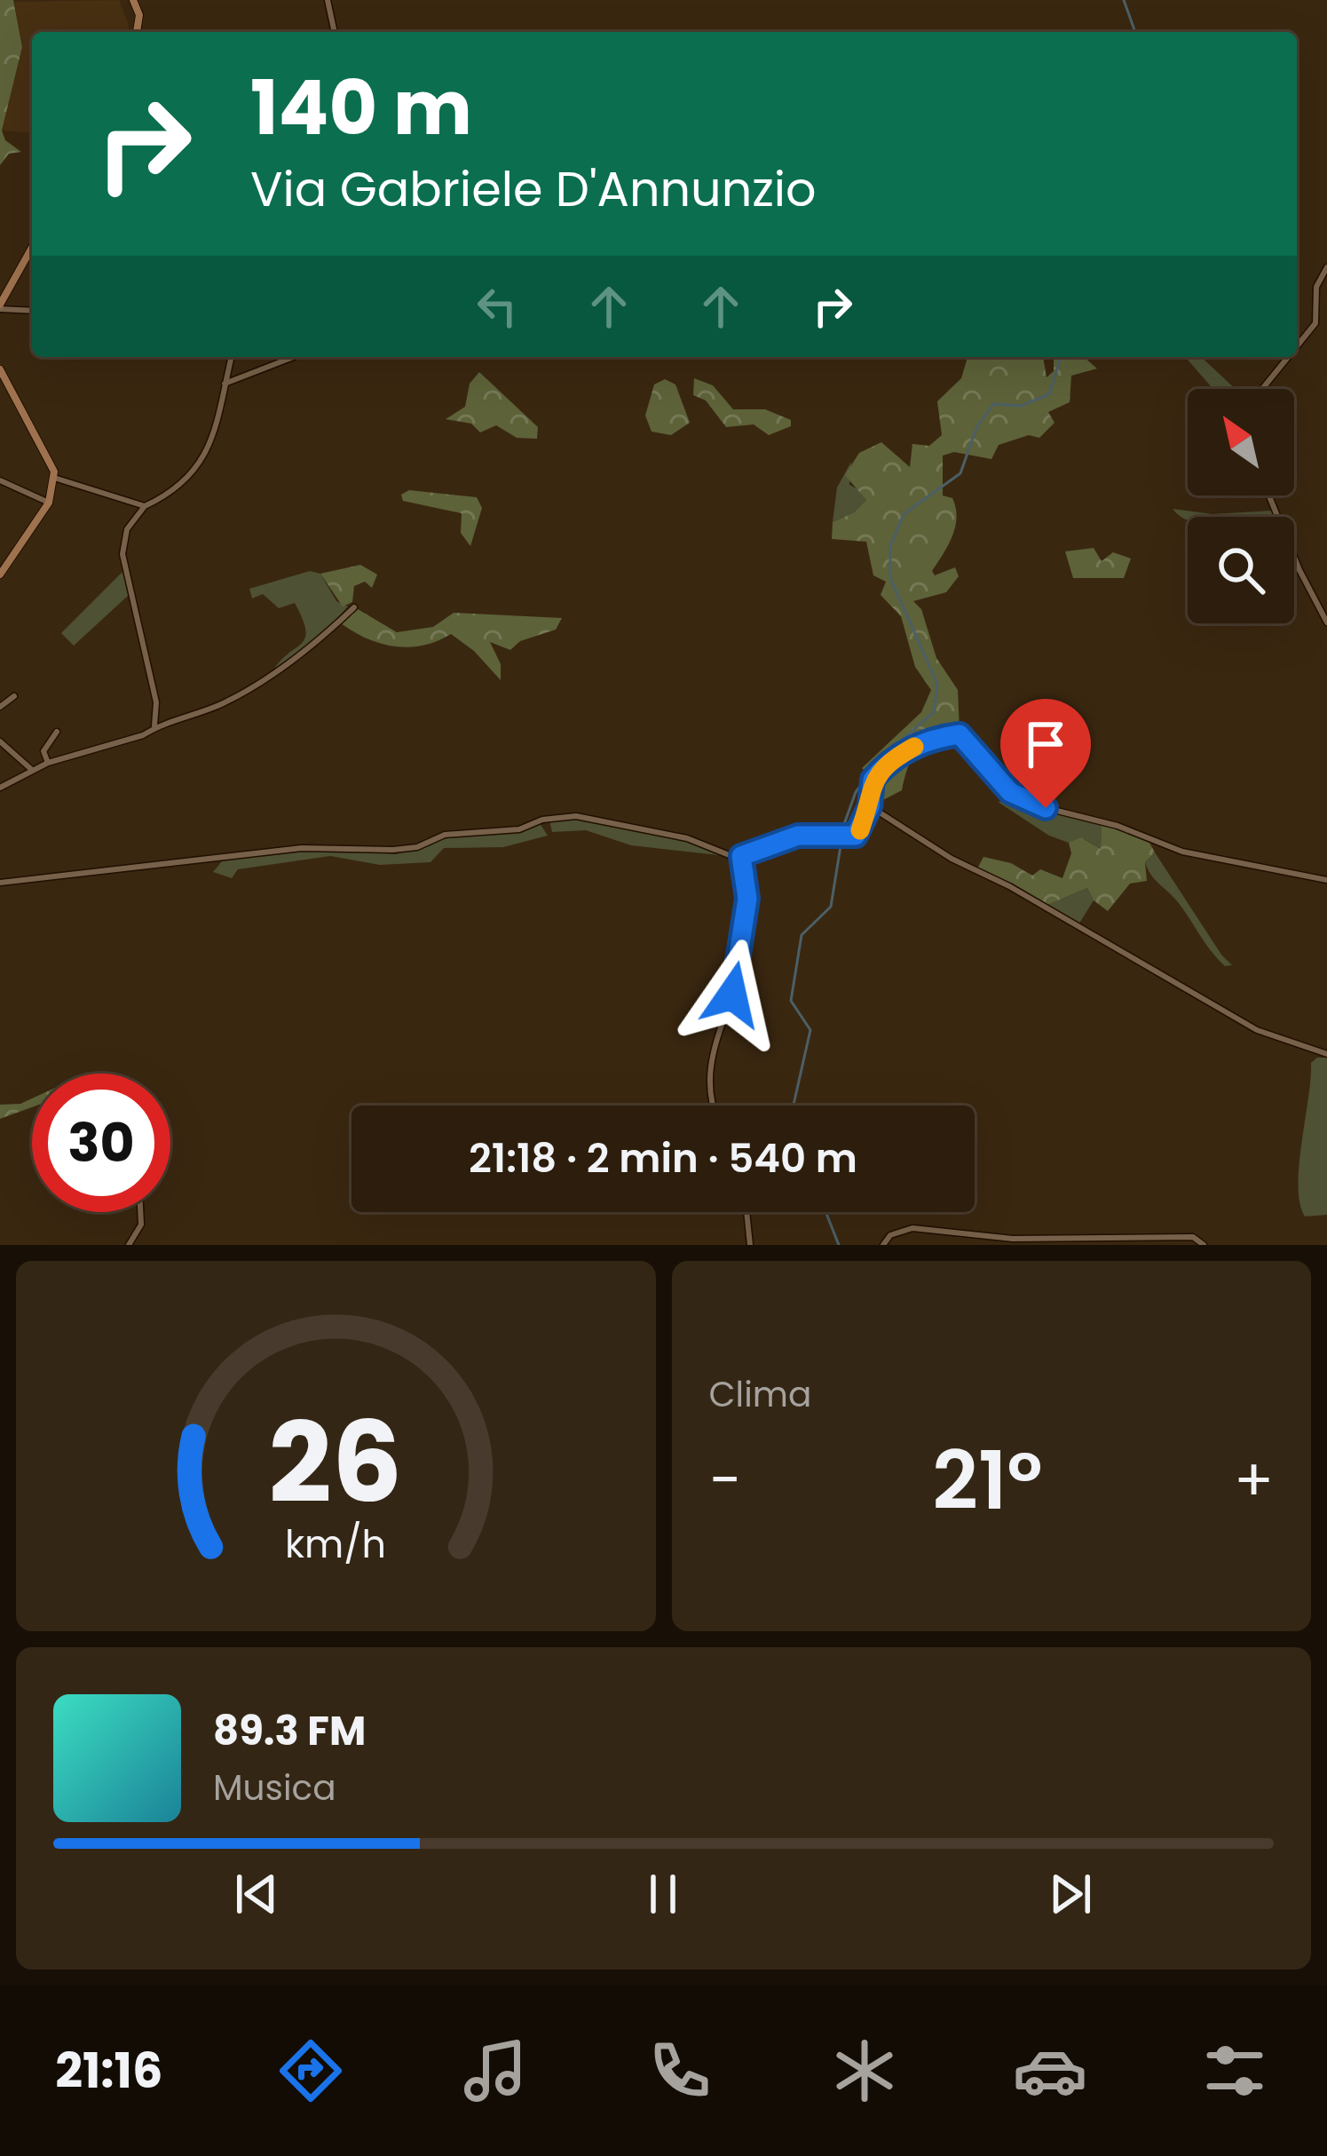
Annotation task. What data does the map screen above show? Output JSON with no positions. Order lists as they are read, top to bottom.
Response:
{
  "north": "top left",
  "page": {
    "turn": ["140 m", "Via Gabriele D'Annunzio"],
    "limit": "30",
    "trip": "21:18 · 2 min · 540 m",
    "tile": "Clima",
    "heat": ["−", "21°", "+"],
    "song": ["89.3 FM", "Musica"],
    "tabs": "21:16",
    "gauge": ["26", "km/h"]
  }
}
